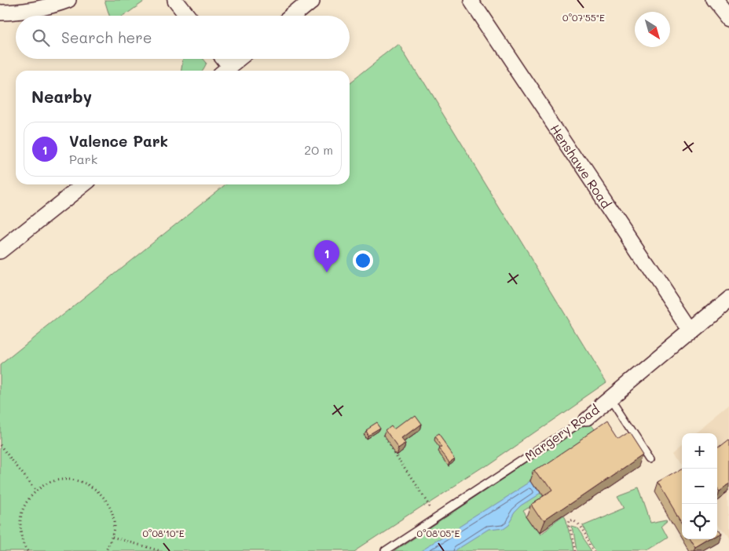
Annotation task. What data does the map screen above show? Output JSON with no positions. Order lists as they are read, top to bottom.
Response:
{
  "streets": {
    "street": ["Henshawe Road", "Margery Road"]
  },
  "crossings": [
    ["Henshawe Road", "Margery Road"]
  ],
  "north": "bottom right",
  "page": {
    "search": "Search here",
    "heading": "Nearby",
    "list": [
      {
        "mark": "1",
        "name": "Valence Park",
        "note": "Park",
        "value": "20 m"
      }
    ],
    "pins": "1",
    "map_buttons": ["+", "−"]
  },
  "coordinates": ["0°07'55\"E", "0°08'10\"E", "0°08'05\"E"]
}
